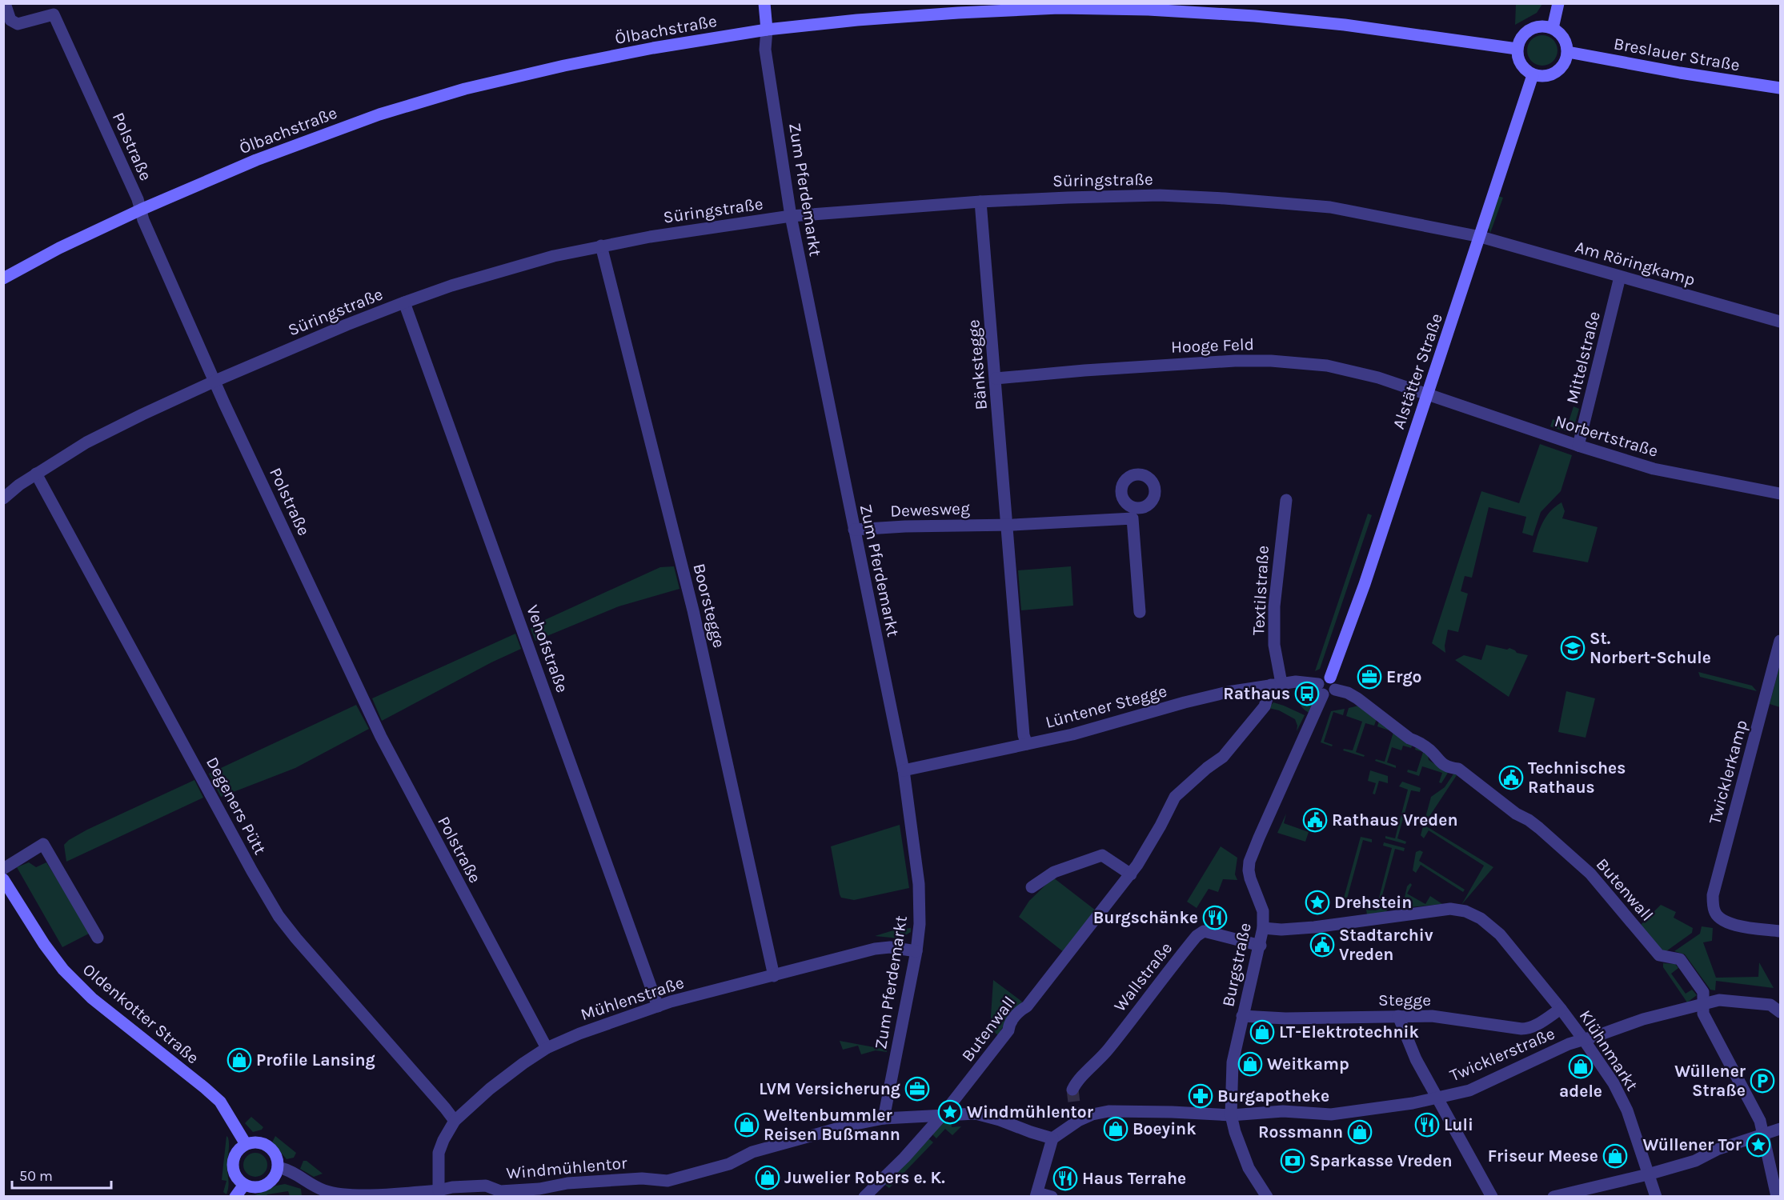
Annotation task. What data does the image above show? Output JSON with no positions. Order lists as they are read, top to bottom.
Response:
{
  "streets": {
    "street": [
      "Ölbachstraße",
      "Breslauer Straße",
      "Polstraße",
      "Süringstraße",
      "Zum Pferdemarkt",
      "Am Röringkamp",
      "Hooge Feld",
      "Mittelstraße",
      "Bänkstegge",
      "Alstätter Straße",
      "Norbertstraße",
      "Dewesweg",
      "Textilstraße",
      "Boorstegge",
      "Vehofstraße",
      "Lüntener Stegge",
      "Twicklerkamp",
      "Degeners Pütt",
      "Butenwall",
      "Burgstraße",
      "Wallstraße",
      "Mühlenstraße",
      "Stegge",
      "Oldenkotter Straße",
      "Klühnmarkt",
      "Twicklerstraße",
      "Windmühlentor"
    ]
  },
  "crossings": [
    ["Ölbachstraße", "Breslauer Straße"],
    ["Ölbachstraße", "Polstraße"],
    ["Ölbachstraße", "Zum Pferdemarkt"],
    ["Ölbachstraße", "Alstätter Straße"],
    ["Breslauer Straße", "Alstätter Straße"],
    ["Polstraße", "Süringstraße"],
    ["Polstraße", "Mühlenstraße"],
    ["Süringstraße", "Zum Pferdemarkt"],
    ["Süringstraße", "Am Röringkamp"],
    ["Süringstraße", "Bänkstegge"],
    ["Süringstraße", "Alstätter Straße"],
    ["Süringstraße", "Boorstegge"],
    ["Süringstraße", "Vehofstraße"],
    ["Süringstraße", "Degeners Pütt"],
    ["Zum Pferdemarkt", "Dewesweg"],
    ["Zum Pferdemarkt", "Lüntener Stegge"],
    ["Zum Pferdemarkt", "Mühlenstraße"],
    ["Zum Pferdemarkt", "Windmühlentor"],
    ["Am Röringkamp", "Mittelstraße"],
    ["Am Röringkamp", "Alstätter Straße"],
    ["Hooge Feld", "Bänkstegge"],
    ["Hooge Feld", "Alstätter Straße"],
    ["Hooge Feld", "Norbertstraße"],
    ["Mittelstraße", "Norbertstraße"],
    ["Bänkstegge", "Dewesweg"],
    ["Bänkstegge", "Lüntener Stegge"],
    ["Alstätter Straße", "Norbertstraße"],
    ["Alstätter Straße", "Lüntener Stegge"],
    ["Alstätter Straße", "Butenwall"],
    ["Alstätter Straße", "Burgstraße"],
    ["Textilstraße", "Lüntener Stegge"],
    ["Textilstraße", "Butenwall"],
    ["Boorstegge", "Mühlenstraße"],
    ["Vehofstraße", "Mühlenstraße"],
    ["Lüntener Stegge", "Butenwall"],
    ["Lüntener Stegge", "Burgstraße"],
    ["Degeners Pütt", "Mühlenstraße"],
    ["Butenwall", "Burgstraße"],
    ["Butenwall", "Twicklerstraße"],
    ["Butenwall", "Windmühlentor"],
    ["Burgstraße", "Wallstraße"],
    ["Burgstraße", "Stegge"],
    ["Burgstraße", "Klühnmarkt"],
    ["Burgstraße", "Twicklerstraße"],
    ["Mühlenstraße", "Windmühlentor"],
    ["Stegge", "Klühnmarkt"],
    ["Oldenkotter Straße", "Windmühlentor"],
    ["Klühnmarkt", "Twicklerstraße"],
    ["Twicklerstraße", "Windmühlentor"]
  ],
  "places": {
    "school or university": ["St. Norbert-Schule"],
    "office": ["Ergo", "LVM Versicherung"],
    "bus stop": ["Rathaus"],
    "public building": ["Technisches Rathaus", "Rathaus Vreden", "Stadtarchiv Vreden"],
    "place": ["Drehstein", "Windmühlentor", "Wüllener Tor"],
    "restaurant": ["Burgschänke", "Luli", "Haus Terrahe"],
    "shop": [
      "LT-Elektrotechnik",
      "Profile Lansing",
      "Weitkamp",
      "adele",
      "Weltenbummler Reisen Bußmann",
      "Boeyink",
      "Rossmann",
      "Friseur Meese",
      "Juwelier Robers e. K."
    ],
    "parking": ["Wüllener Straße"],
    "pharmacy": ["Burgapotheke"],
    "bank": ["Sparkasse Vreden"]
  },
  "scale_bar": "50 m"
}
